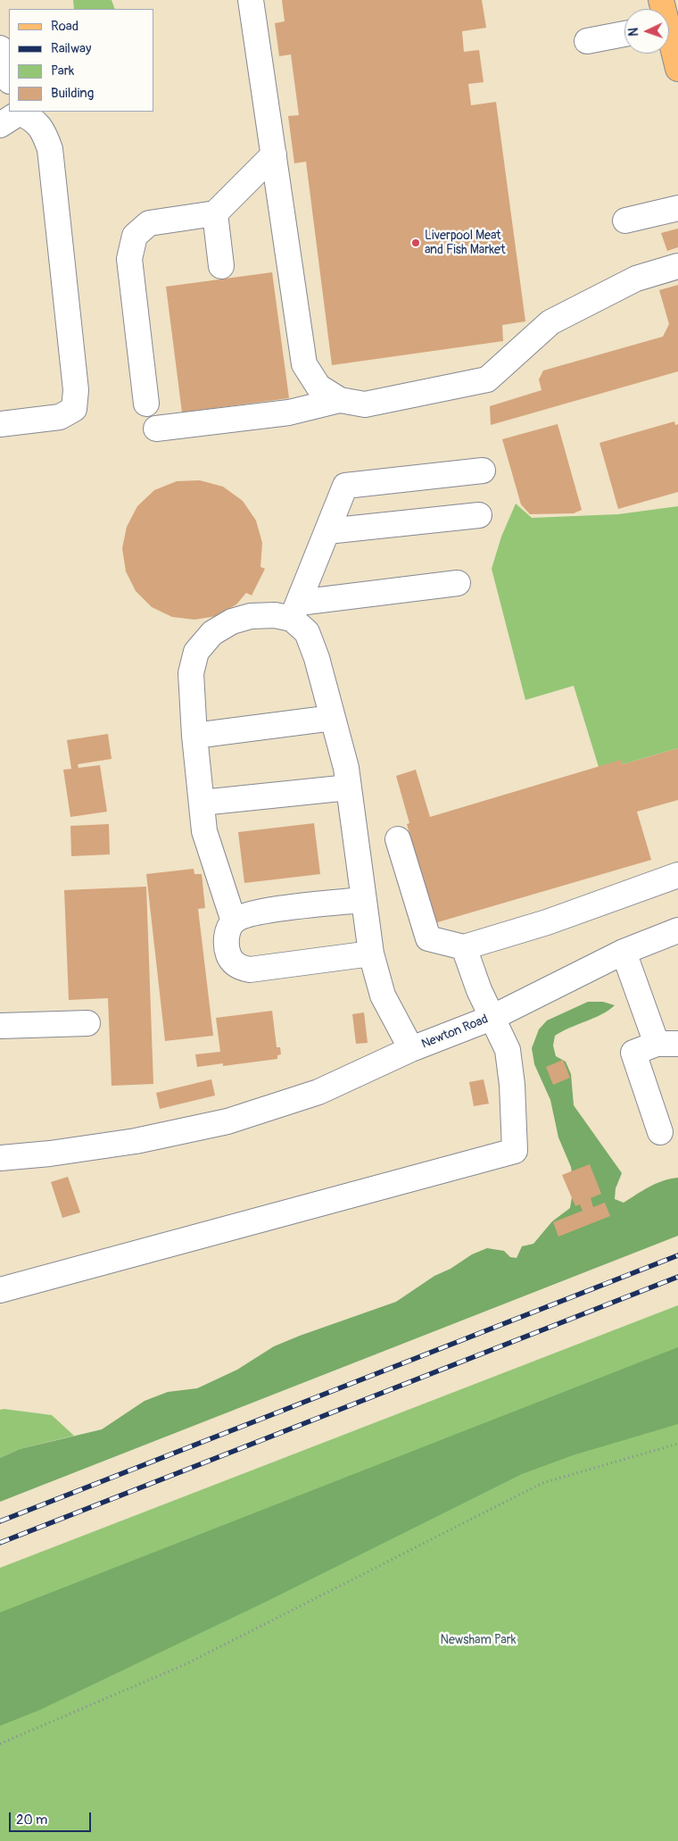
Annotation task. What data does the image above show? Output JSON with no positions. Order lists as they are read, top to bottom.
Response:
{
  "streets": {
    "street": ["Newton Road"]
  },
  "parks": ["Newsham Park"],
  "places": ["Liverpool Meat and Fish Market"],
  "legend": [
    "Road",
    "Railway",
    "Park",
    "Building"
  ],
  "scale_bar": "20 m",
  "north": "left"
}
